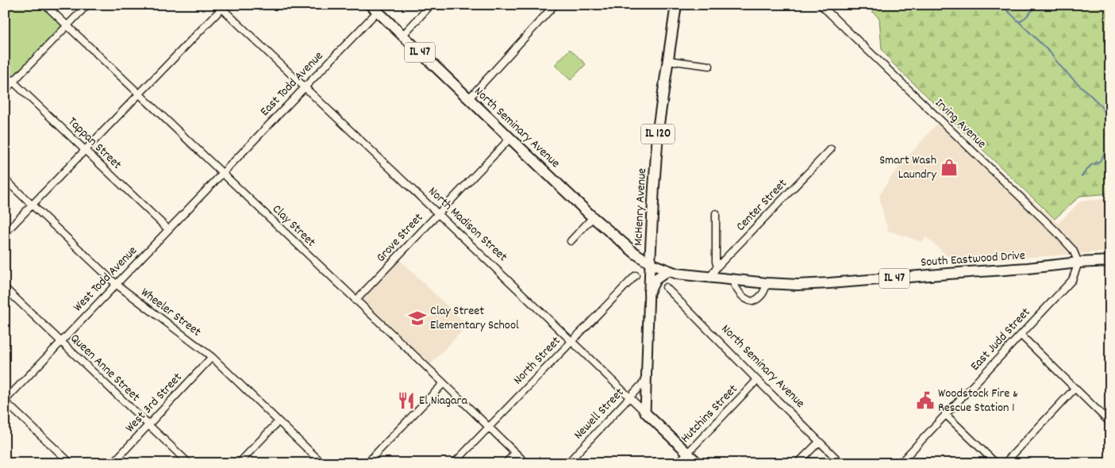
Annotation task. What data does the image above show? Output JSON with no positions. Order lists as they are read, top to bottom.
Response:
{
  "streets": {
    "main road": [
      "IL 47",
      "North Seminary Avenue",
      "IL 120",
      "McHenry Avenue",
      "North Madison Street",
      "South Eastwood Drive"
    ],
    "street": [
      "East Todd Avenue",
      "Irving Avenue",
      "Tappan Street",
      "Center Street",
      "Clay Street",
      "Grove Street",
      "West Todd Avenue",
      "Wheeler Street",
      "East Judd Street",
      "North Street",
      "Queen Anne Street",
      "West 3rd Street",
      "Newell Street",
      "Hutchins Street"
    ]
  },
  "crossings": [
    ["East Todd Avenue", "North Seminary Avenue"],
    ["East Todd Avenue", "North Madison Street"],
    ["East Todd Avenue", "Clay Street"],
    ["East Todd Avenue", "West Todd Avenue"],
    ["Irving Avenue", "South Eastwood Drive"],
    ["Irving Avenue", "East Judd Street"],
    ["North Seminary Avenue", "McHenry Avenue"],
    ["North Seminary Avenue", "Grove Street"],
    ["North Seminary Avenue", "South Eastwood Drive"],
    ["North Seminary Avenue", "Hutchins Street"],
    ["Tappan Street", "West Todd Avenue"],
    ["Center Street", "South Eastwood Drive"],
    ["McHenry Avenue", "North Madison Street"],
    ["McHenry Avenue", "South Eastwood Drive"],
    ["McHenry Avenue", "Newell Street"],
    ["North Madison Street", "Grove Street"],
    ["North Madison Street", "North Street"],
    ["North Madison Street", "Newell Street"],
    ["North Madison Street", "Hutchins Street"],
    ["Clay Street", "Grove Street"],
    ["Clay Street", "West Todd Avenue"],
    ["Clay Street", "North Street"],
    ["South Eastwood Drive", "East Judd Street"],
    ["West Todd Avenue", "Wheeler Street"],
    ["West Todd Avenue", "Queen Anne Street"],
    ["Wheeler Street", "West 3rd Street"],
    ["Queen Anne Street", "West 3rd Street"]
  ],
  "places": {
    "shop": ["Smart Wash Laundry"],
    "school or university": ["Clay Street Elementary School"],
    "restaurant": ["El Niagara"],
    "public building": ["Woodstock Fire & Rescue Station 1"]
  }
}
